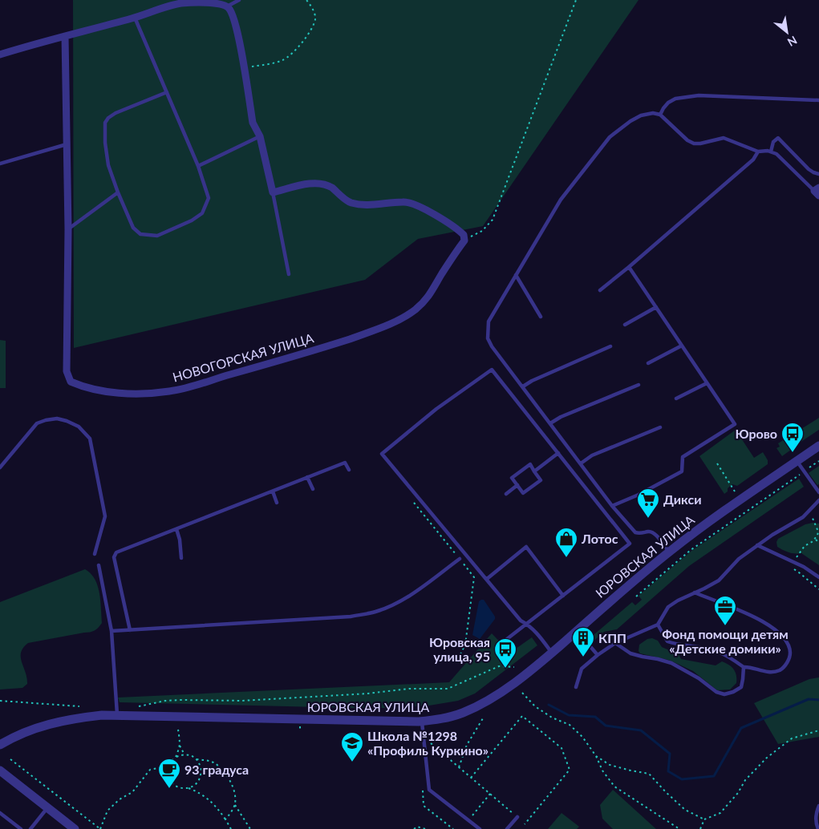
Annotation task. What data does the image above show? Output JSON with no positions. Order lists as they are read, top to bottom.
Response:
{
  "streets": {
    "street": ["НОВОГОРСКАЯ УЛИЦА", "ЮРОВСКАЯ УЛИЦА"]
  },
  "places": {
    "bus stop": ["Юрово", "Юровская улица, 95"],
    "supermarket": ["Дикси"],
    "shop": ["Лотос"],
    "office": ["Фонд помощи детям «Детские домики»"],
    "building": ["КПП"],
    "school or university": ["Школа №1298 «Профиль Куркино»"],
    "cafe": ["93 градуса"]
  },
  "north": "bottom right"
}
